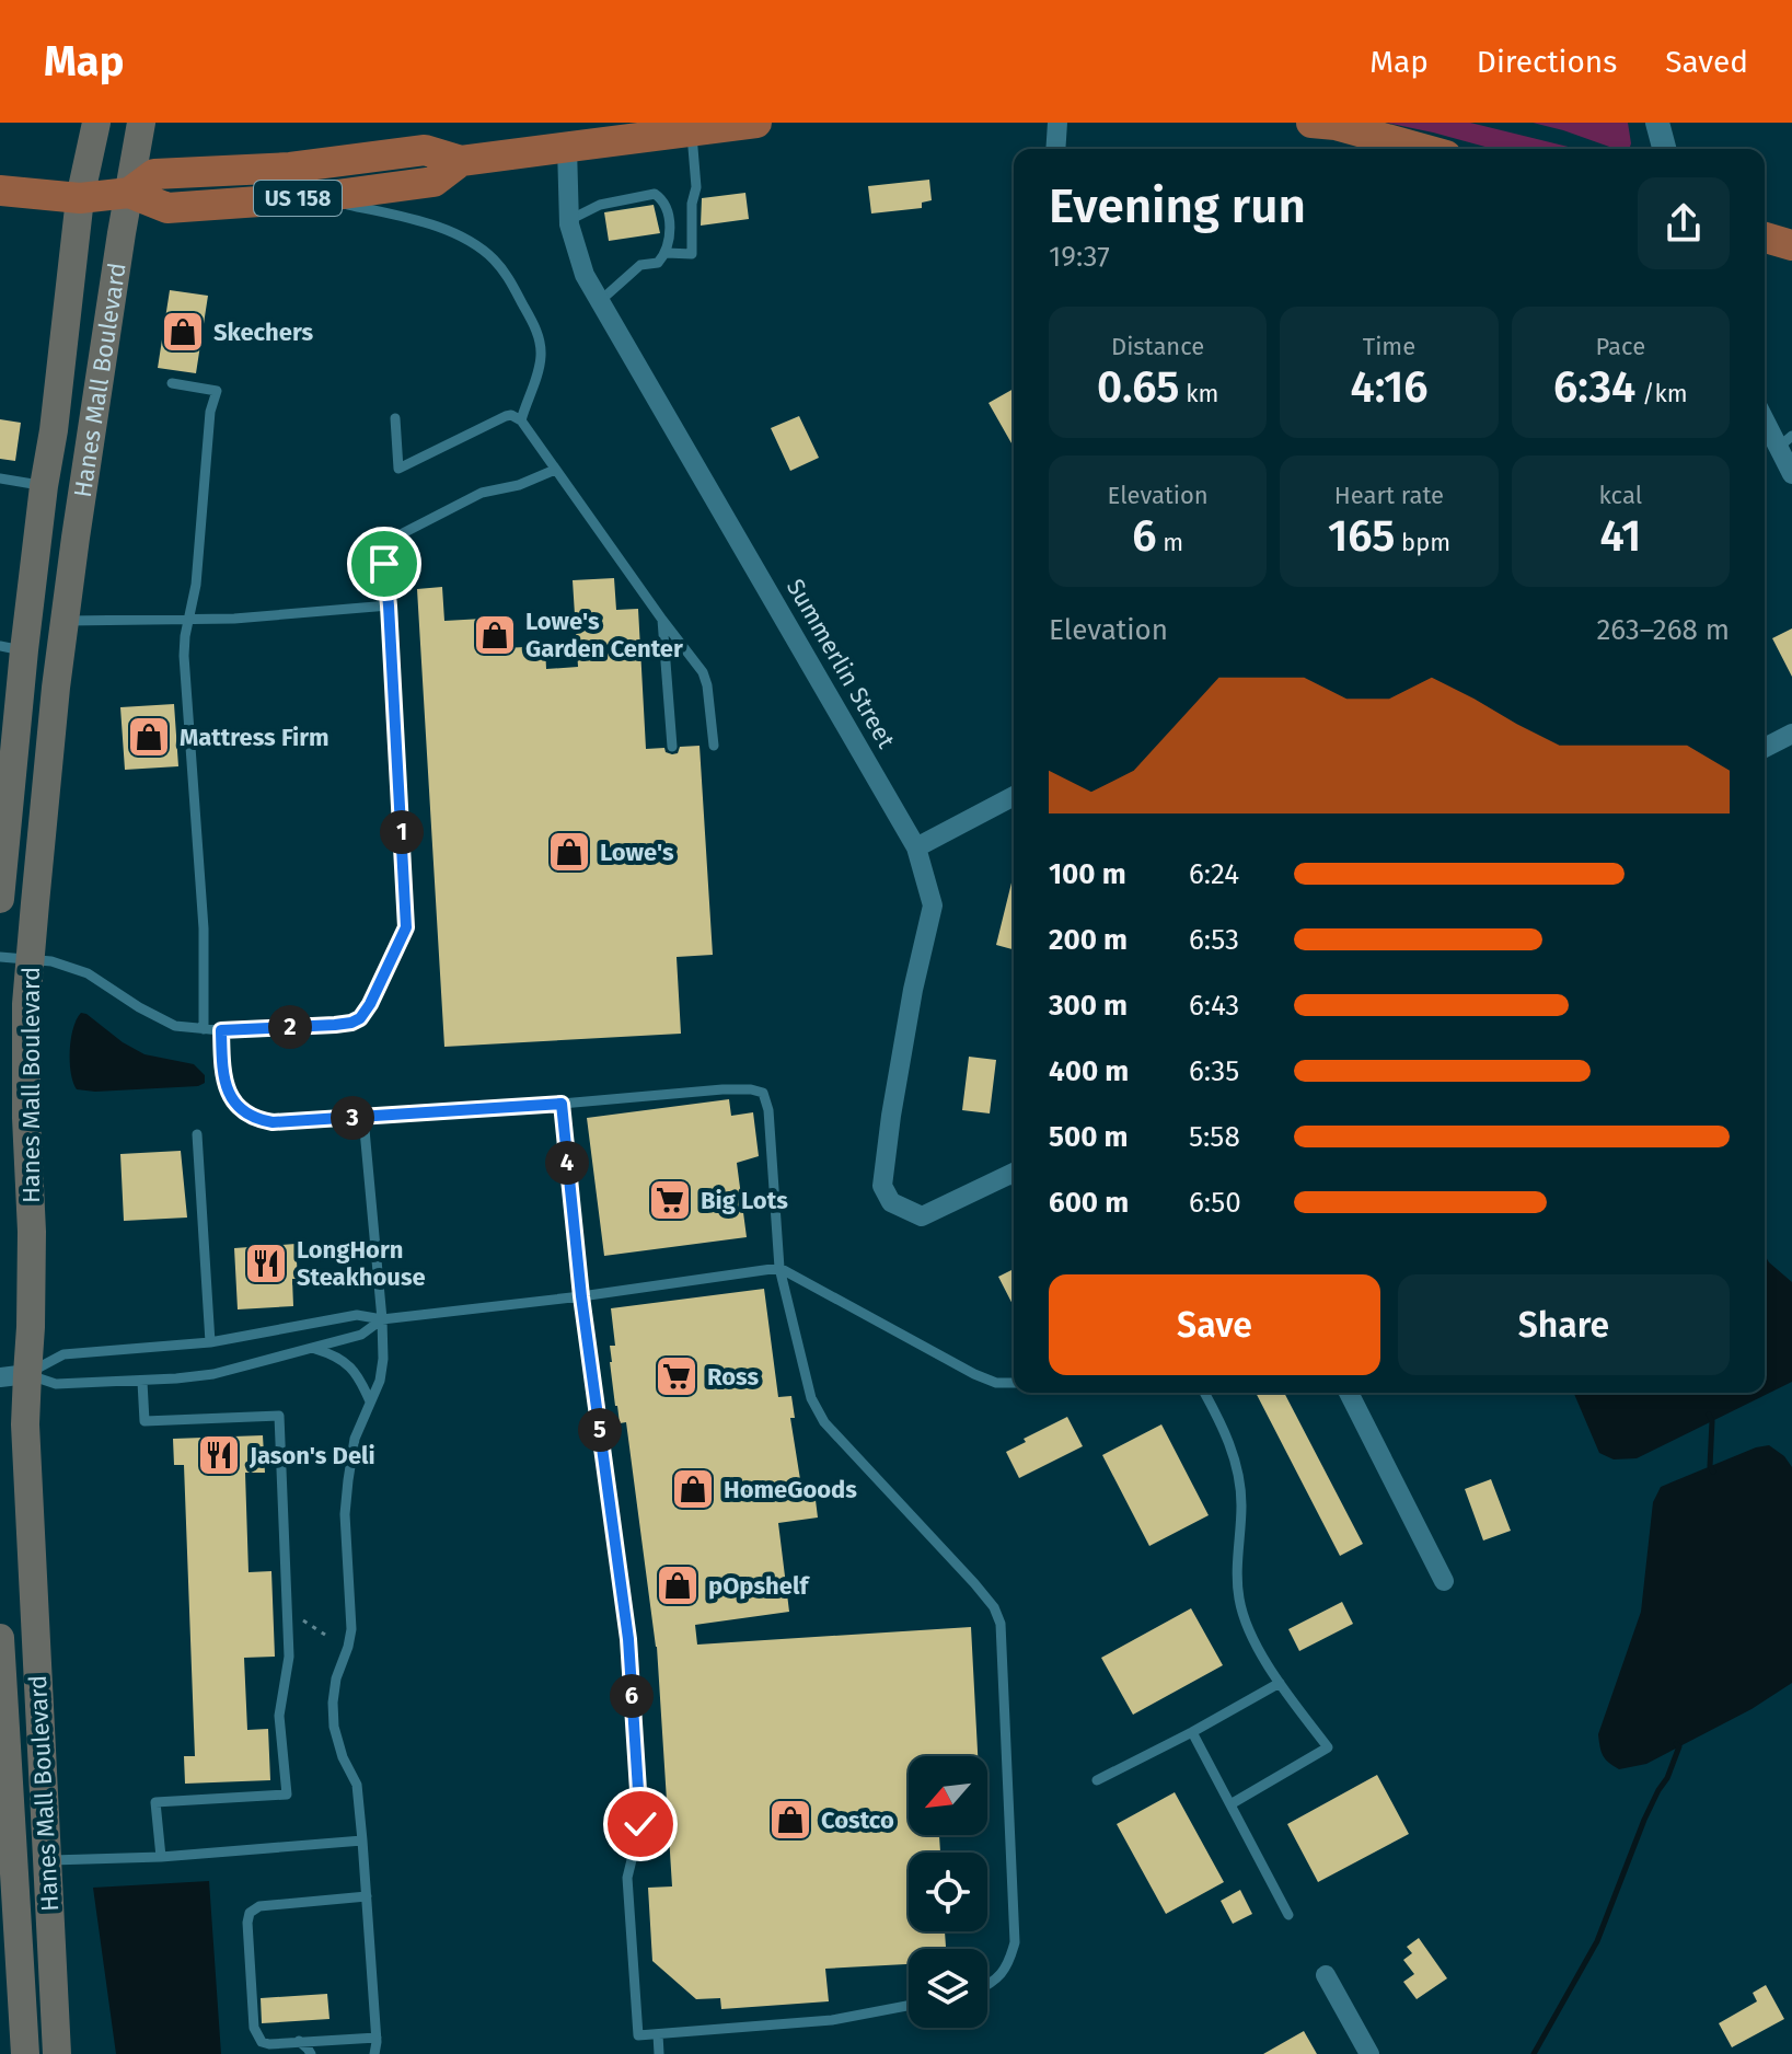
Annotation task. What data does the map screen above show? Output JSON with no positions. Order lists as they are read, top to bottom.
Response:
{
  "streets": {
    "main road": ["US 158", "Hanes Mall Boulevard"],
    "street": ["Summerlin Street"]
  },
  "crossings": [
    ["US 158", "Hanes Mall Boulevard"],
    ["US 158", "Summerlin Street"]
  ],
  "places": {
    "shop": [
      "Skechers",
      "Lowe's Garden Center",
      "Mattress Firm",
      "Lowe's",
      "HomeGoods",
      "pOpshelf",
      "Costco"
    ],
    "supermarket": ["Big Lots", "Ross"],
    "restaurant": ["LongHorn Steakhouse", "Jason's Deli"]
  },
  "north": "bottom left",
  "page": {
    "header": "Map",
    "nav": ["Map", "Directions", "Saved"],
    "heading": ["Evening run", "19:37"],
    "stats": [
      ["Distance", "0.65 km"],
      ["Time", "4:16"],
      ["Pace", "6:34 /km"],
      ["Elevation", "6 m"],
      ["Heart rate", "165 bpm"],
      ["kcal", "41"]
    ],
    "chart": ["Elevation", "263–268 m"],
    "pins": [
      "1",
      "2",
      "3",
      "4",
      "5",
      "6"
    ],
    "list": [
      {
        "name": "100 m",
        "note": "6:24"
      },
      {
        "name": "200 m",
        "note": "6:53"
      },
      {
        "name": "300 m",
        "note": "6:43"
      },
      {
        "name": "400 m",
        "note": "6:35"
      },
      {
        "name": "500 m",
        "note": "5:58"
      },
      {
        "name": "600 m",
        "note": "6:50"
      }
    ],
    "buttons": ["Save", "Share"]
  }
}
